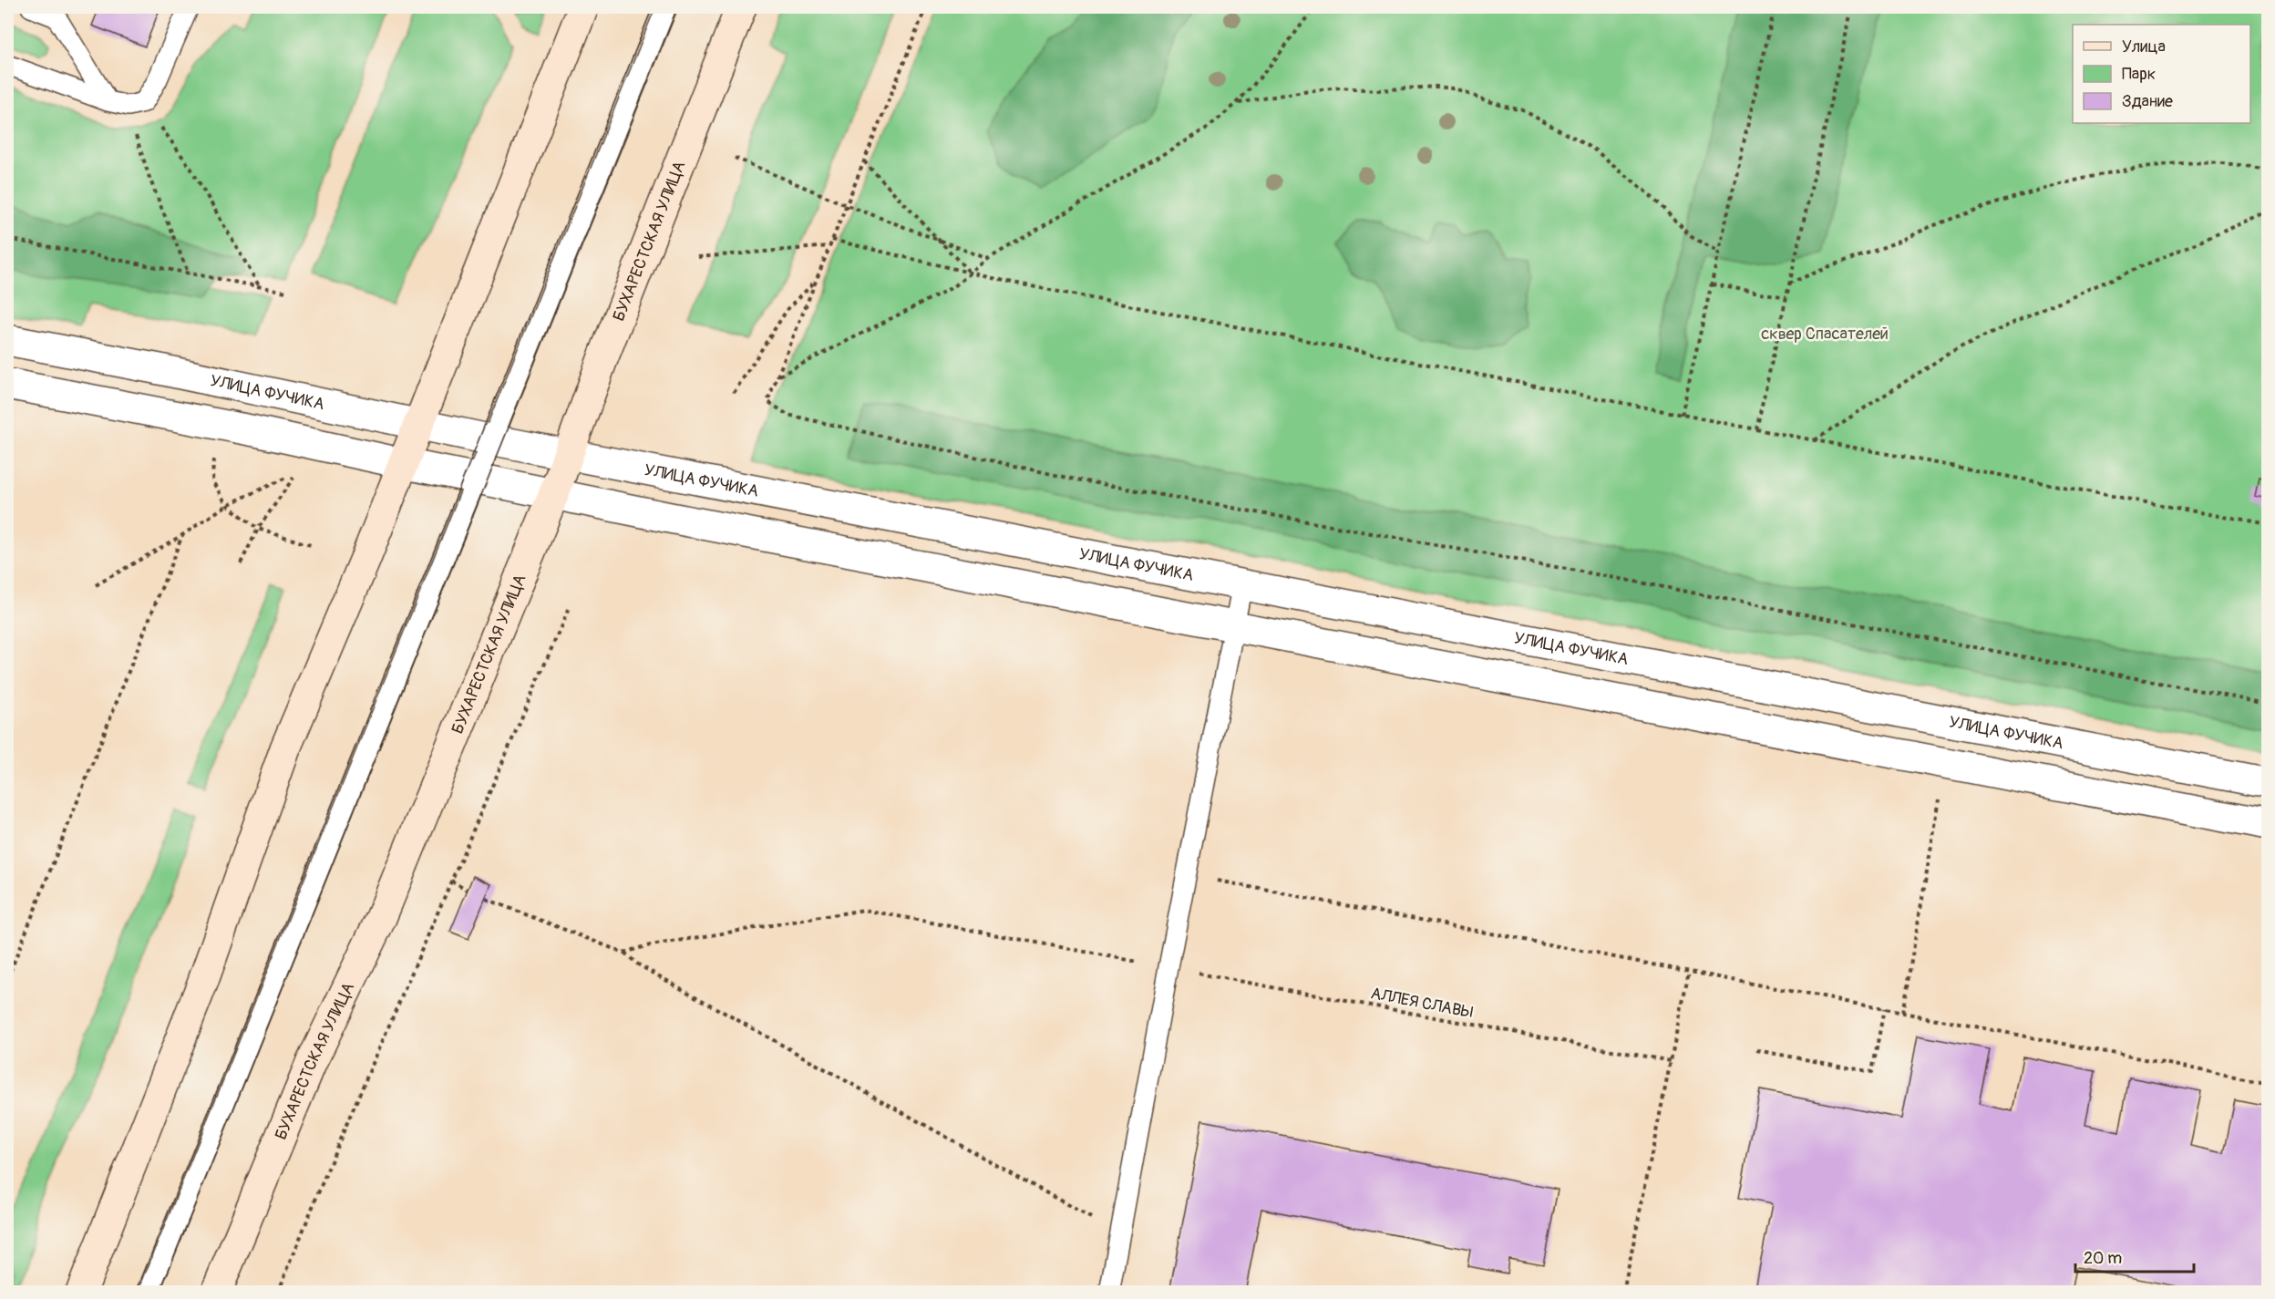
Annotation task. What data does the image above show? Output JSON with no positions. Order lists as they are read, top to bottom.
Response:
{
  "streets": {
    "main road": ["БУХАРЕСТСКАЯ УЛИЦА"],
    "street": ["УЛИЦА ФУЧИКА"],
    "path": ["АЛЛЕЯ СЛАВЫ"]
  },
  "crossings": [
    ["БУХАРЕСТСКАЯ УЛИЦА", "УЛИЦА ФУЧИКА"]
  ],
  "parks": ["cквер Спасателей"],
  "legend": ["Улица", "Парк", "Здание"],
  "scale_bar": "20 m"
}
